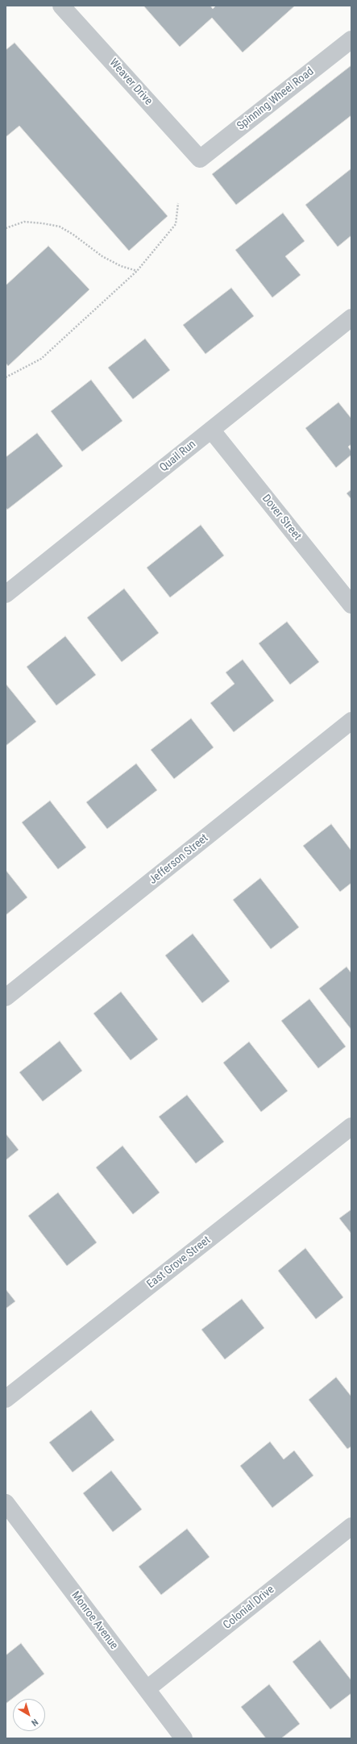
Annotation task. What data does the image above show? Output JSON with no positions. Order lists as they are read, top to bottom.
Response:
{
  "streets": {
    "street": [
      "Weaver Drive",
      "Spinning Wheel Road",
      "Quail Run",
      "Dover Street",
      "Jefferson Street",
      "East Grove Street",
      "Colonial Drive",
      "Monroe Avenue"
    ]
  },
  "crossings": [
    ["Weaver Drive", "Spinning Wheel Road"],
    ["Quail Run", "Dover Street"],
    ["Colonial Drive", "Monroe Avenue"]
  ],
  "north": "bottom right"
}
